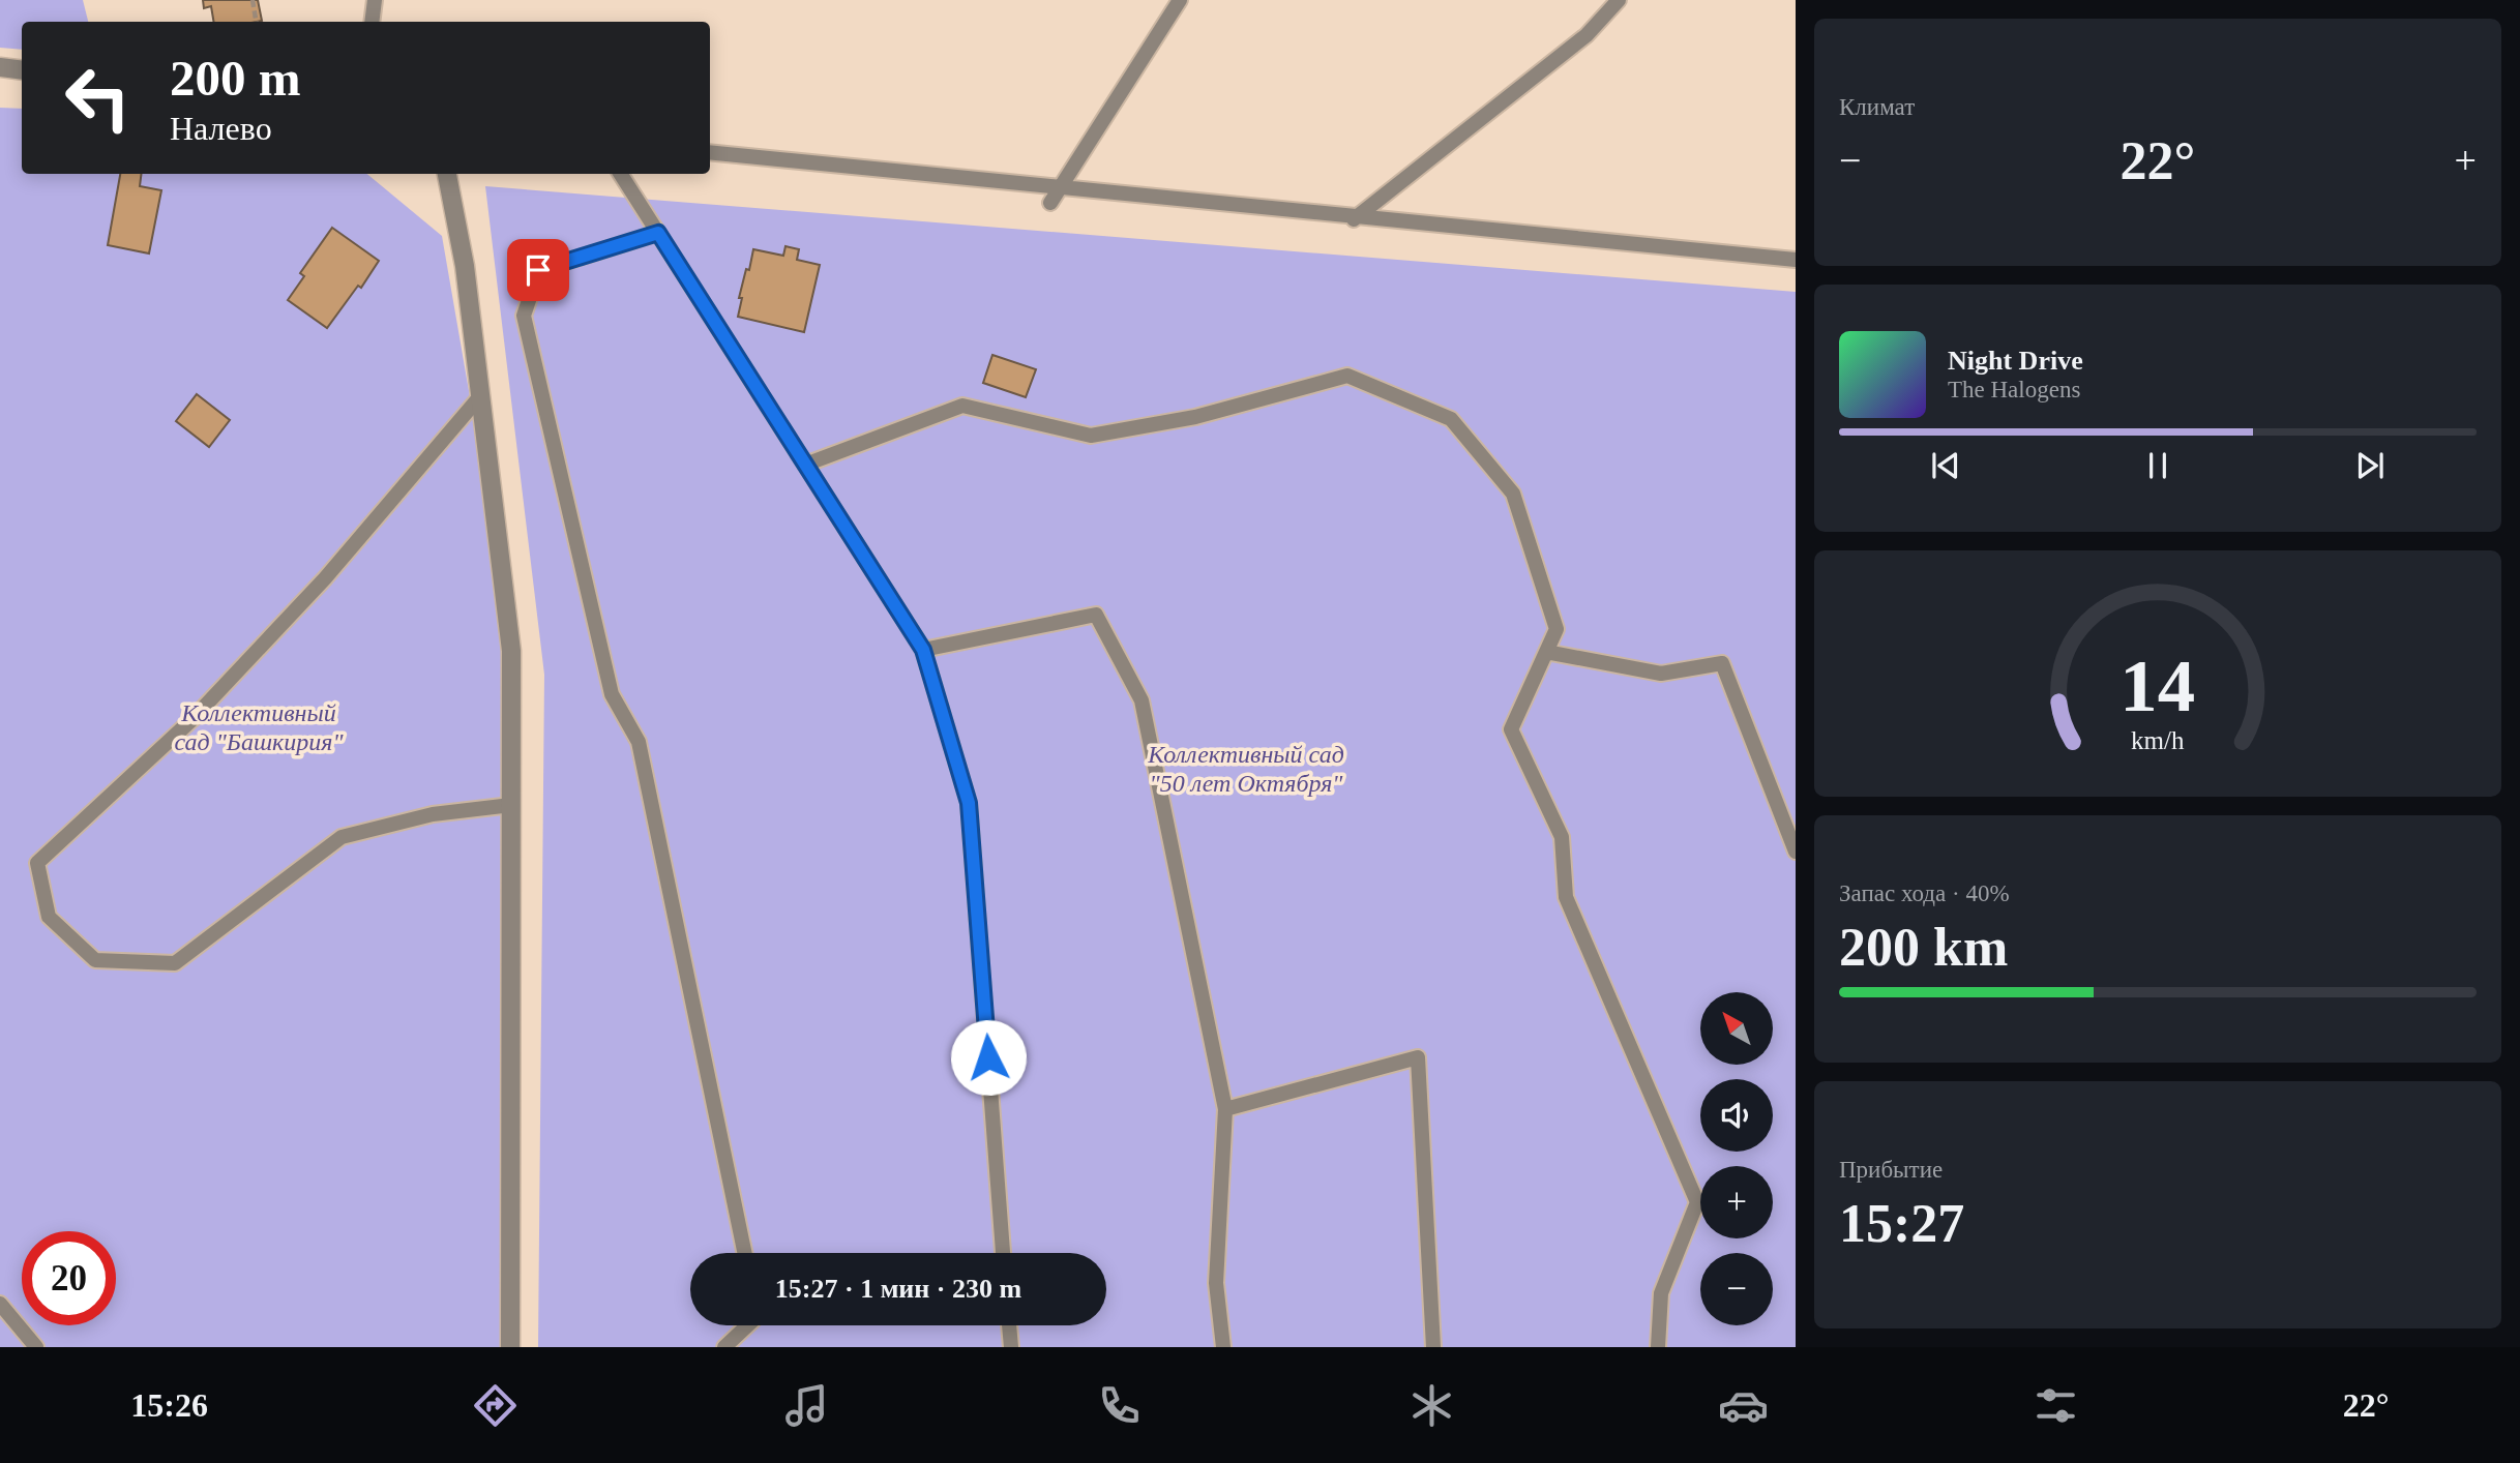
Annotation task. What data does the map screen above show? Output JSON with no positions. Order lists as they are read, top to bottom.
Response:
{
  "parks": ["Коллективный сад \"Башкирия\"", "Коллективный сад \"50 лет Октября\""],
  "north": "top left",
  "page": {
    "tile": [
      "Климат",
      ["Запас хода · 40%", "200 km"],
      ["Прибытие", "15:27"]
    ],
    "turn": ["200 m", "Налево"],
    "heat": ["−", "22°", "+"],
    "song": ["Night Drive", "The Halogens"],
    "map_buttons": ["+", "−"],
    "limit": "20",
    "trip": "15:27 · 1 мин · 230 m",
    "tabs": ["15:26", "22°"],
    "gauge": ["14", "km/h"]
  }
}
